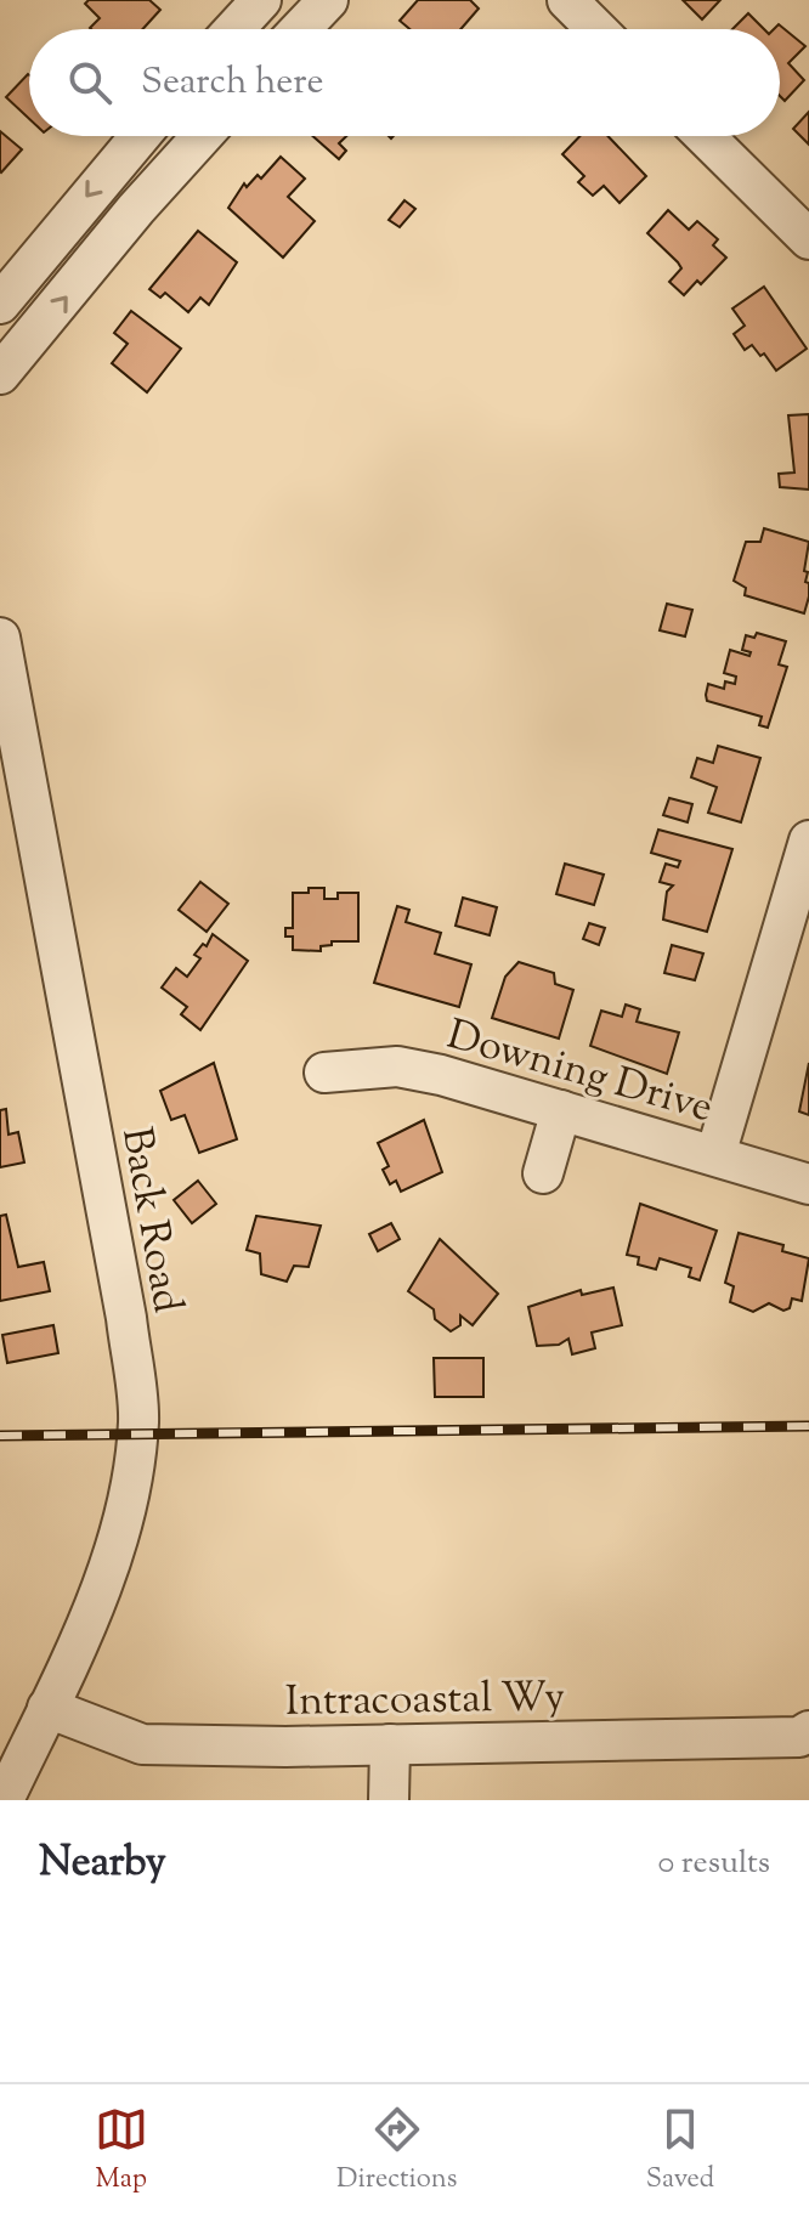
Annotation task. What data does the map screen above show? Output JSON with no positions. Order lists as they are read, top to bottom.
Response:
{
  "streets": {
    "street": ["Downing Drive", "Back Road", "Intracoastal Wy"]
  },
  "crossings": [
    ["Back Road", "Intracoastal Wy"]
  ],
  "page": {
    "search": "Search here",
    "heading": ["Nearby", "0 results"],
    "nav": ["Map", "Directions", "Saved"]
  }
}
